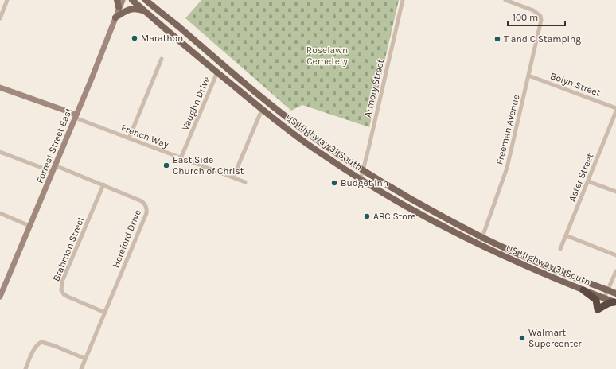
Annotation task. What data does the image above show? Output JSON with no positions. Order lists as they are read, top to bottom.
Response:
{
  "streets": {
    "main road": ["US Highway 31 South", "Forrest Street East"],
    "street": [
      "Bolyn Street",
      "Armory Street",
      "Vaughn Drive",
      "Freeman Avenue",
      "French Way",
      "Aster Street",
      "Hereford Drive",
      "Brahman Street"
    ]
  },
  "crossings": [
    ["Bolyn Street", "Freeman Avenue"],
    ["Armory Street", "US Highway 31 South"],
    ["Vaughn Drive", "French Way"],
    ["Vaughn Drive", "US Highway 31 South"],
    ["Freeman Avenue", "US Highway 31 South"],
    ["French Way", "Forrest Street East"],
    ["Forrest Street East", "Hereford Drive"],
    ["Hereford Drive", "Brahman Street"]
  ],
  "parks": ["Roselawn Cemetery"],
  "places": [
    "Marathon",
    "T and C Stamping",
    "East Side Church of Christ",
    "Budget Inn",
    "ABC Store",
    "Walmart Supercenter"
  ],
  "scale_bar": "100 m"
}
